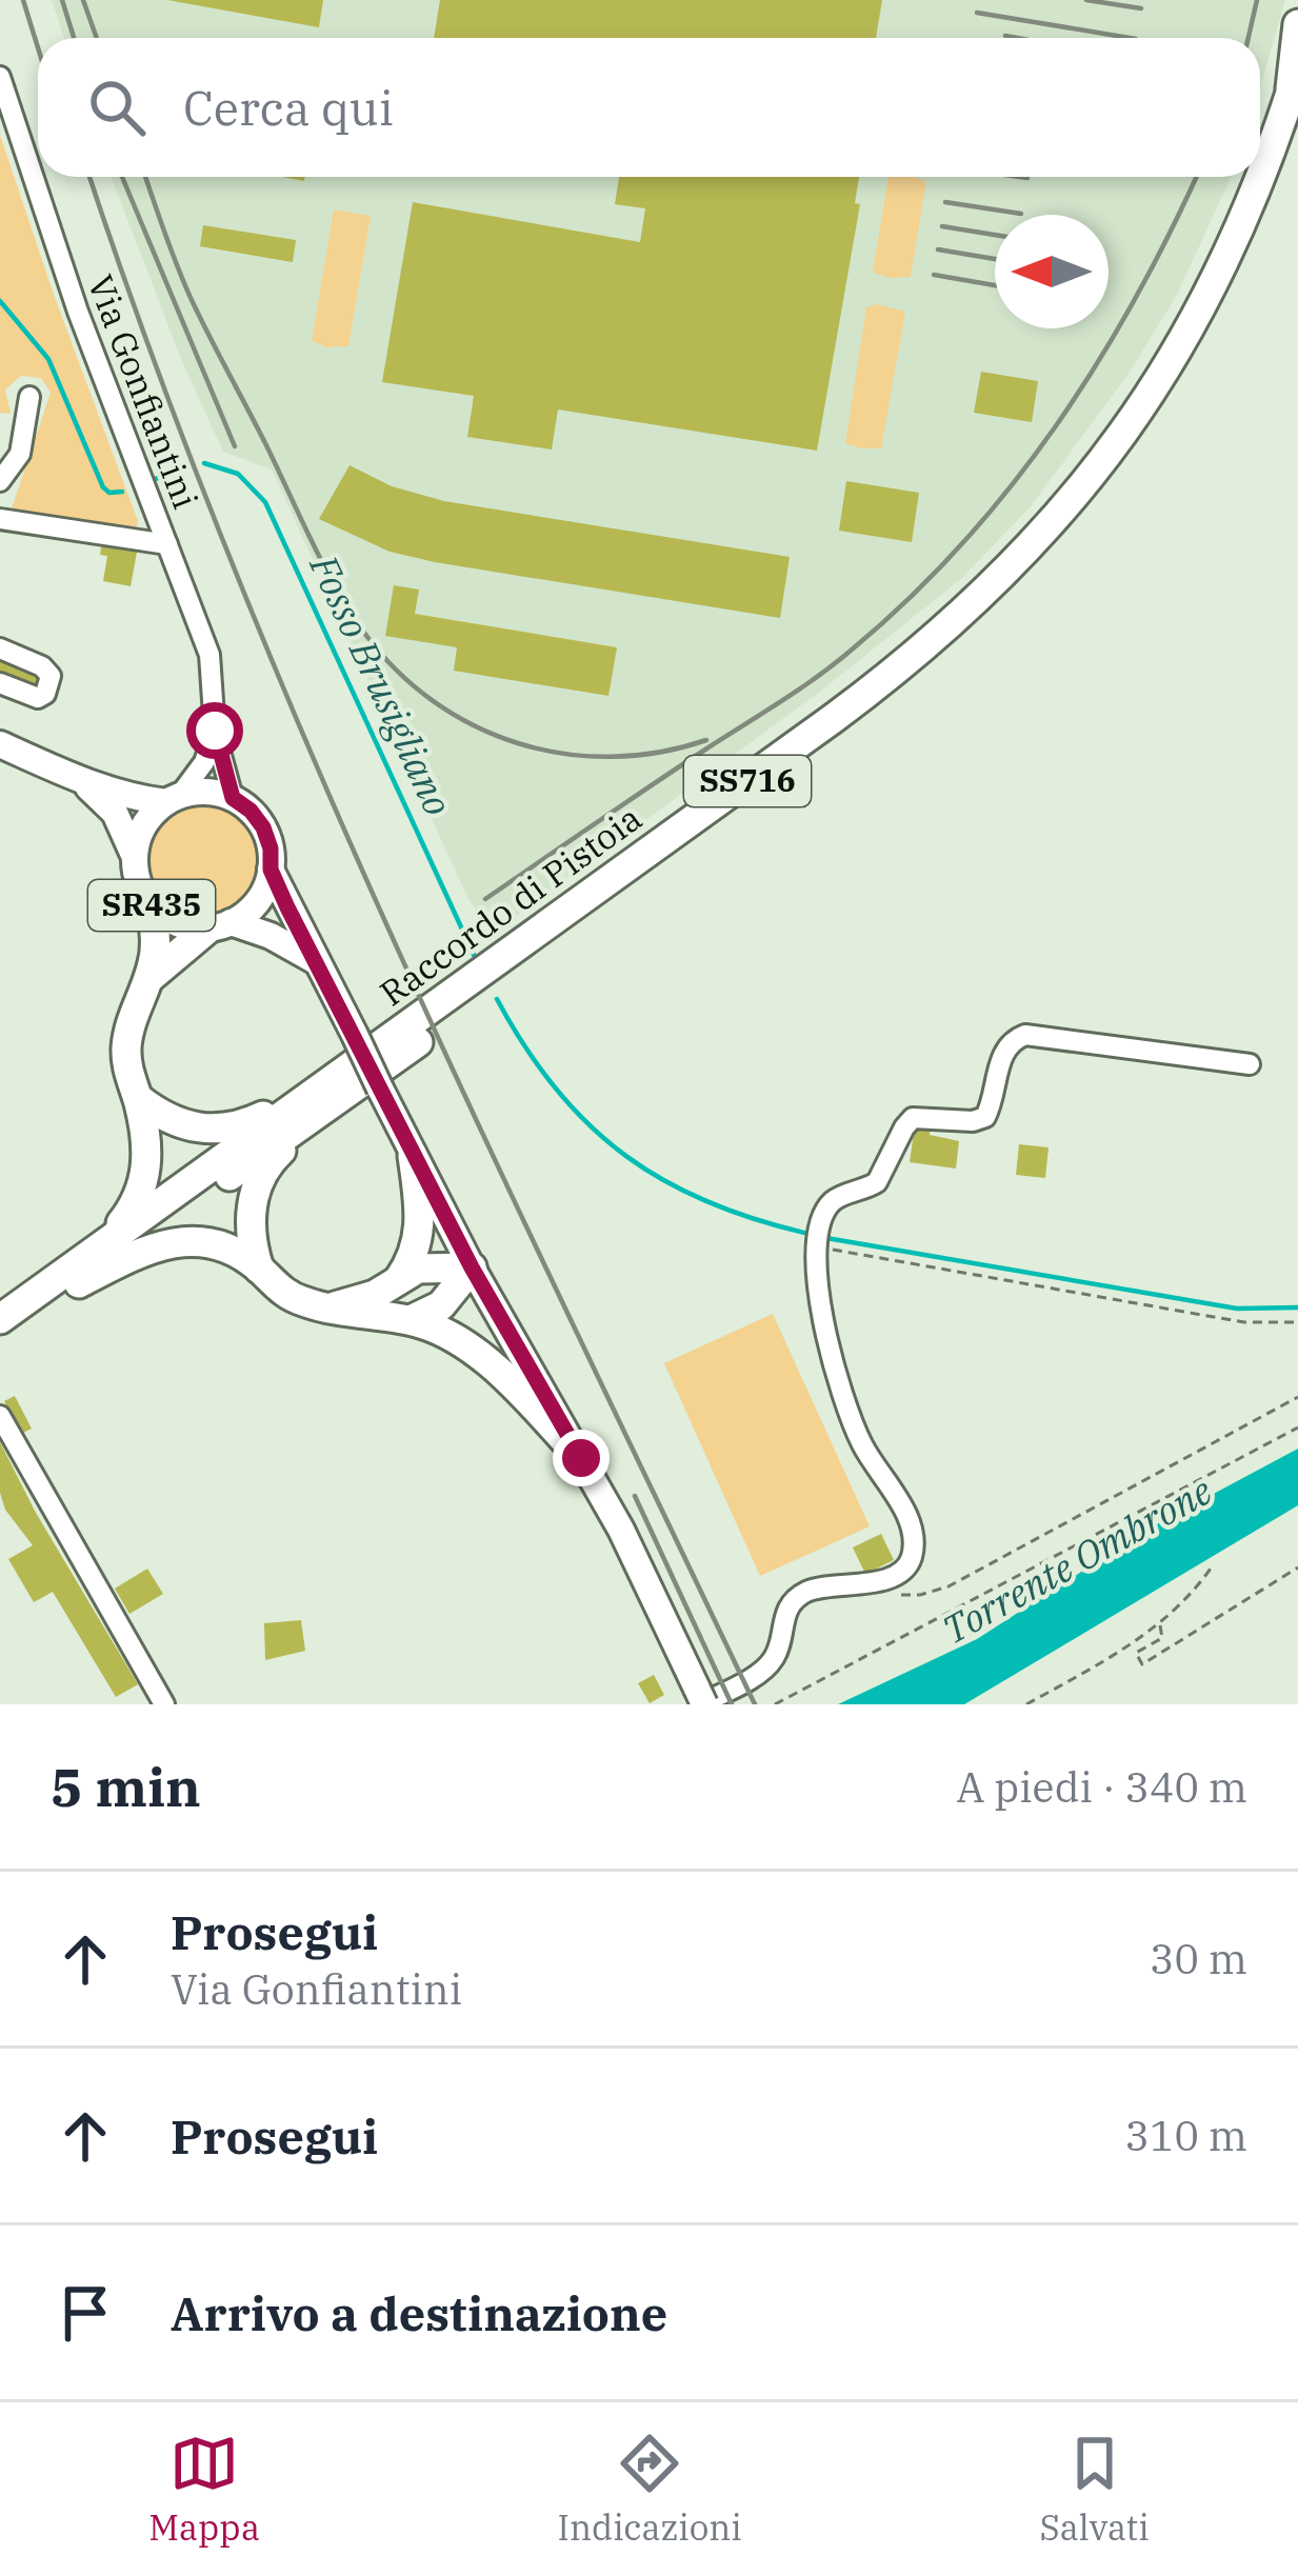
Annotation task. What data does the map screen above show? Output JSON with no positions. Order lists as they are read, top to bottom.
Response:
{
  "streets": {
    "highway": ["SS716", "Raccordo di Pistoia"],
    "main road": ["SR435"],
    "street": ["Via Gonfiantini"]
  },
  "crossings": [
    ["Via Gonfiantini", "SR435"]
  ],
  "water": ["Fosso Brusigliano", "Torrente Ombrone"],
  "north": "left",
  "page": {
    "search": "Cerca qui",
    "heading": ["5 min", "A piedi · 340 m"],
    "list": [
      ["Prosegui", "Via Gonfiantini", "30 m"],
      ["Prosegui", "310 m"],
      "Arrivo a destinazione"
    ],
    "nav": ["Mappa", "Indicazioni", "Salvati"]
  }
}
